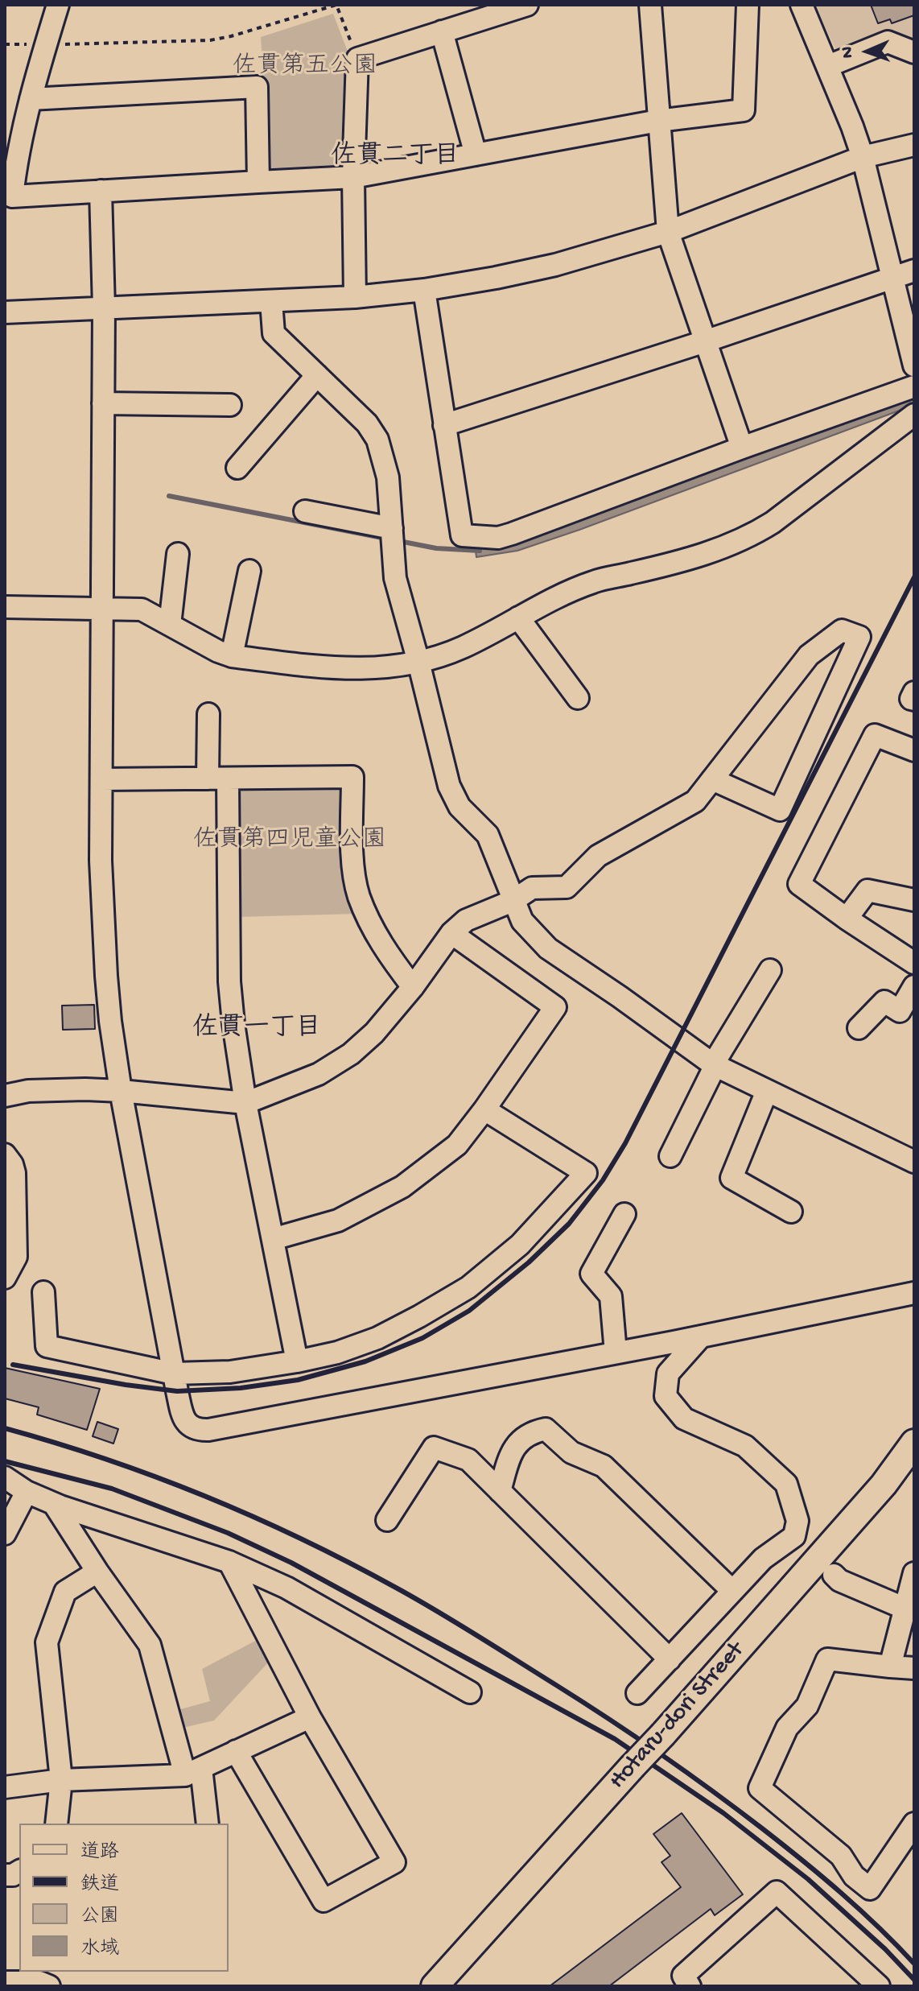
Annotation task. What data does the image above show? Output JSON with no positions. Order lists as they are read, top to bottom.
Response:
{
  "streets": {
    "main road": ["Hotaru-dori Street"]
  },
  "districts": ["佐貫二丁目", "佐貫一丁目"],
  "parks": ["佐貫第五公園", "佐貫第四児童公園"],
  "legend": [
    "道路",
    "鉄道",
    "公園",
    "水域"
  ],
  "north": "left"
}
